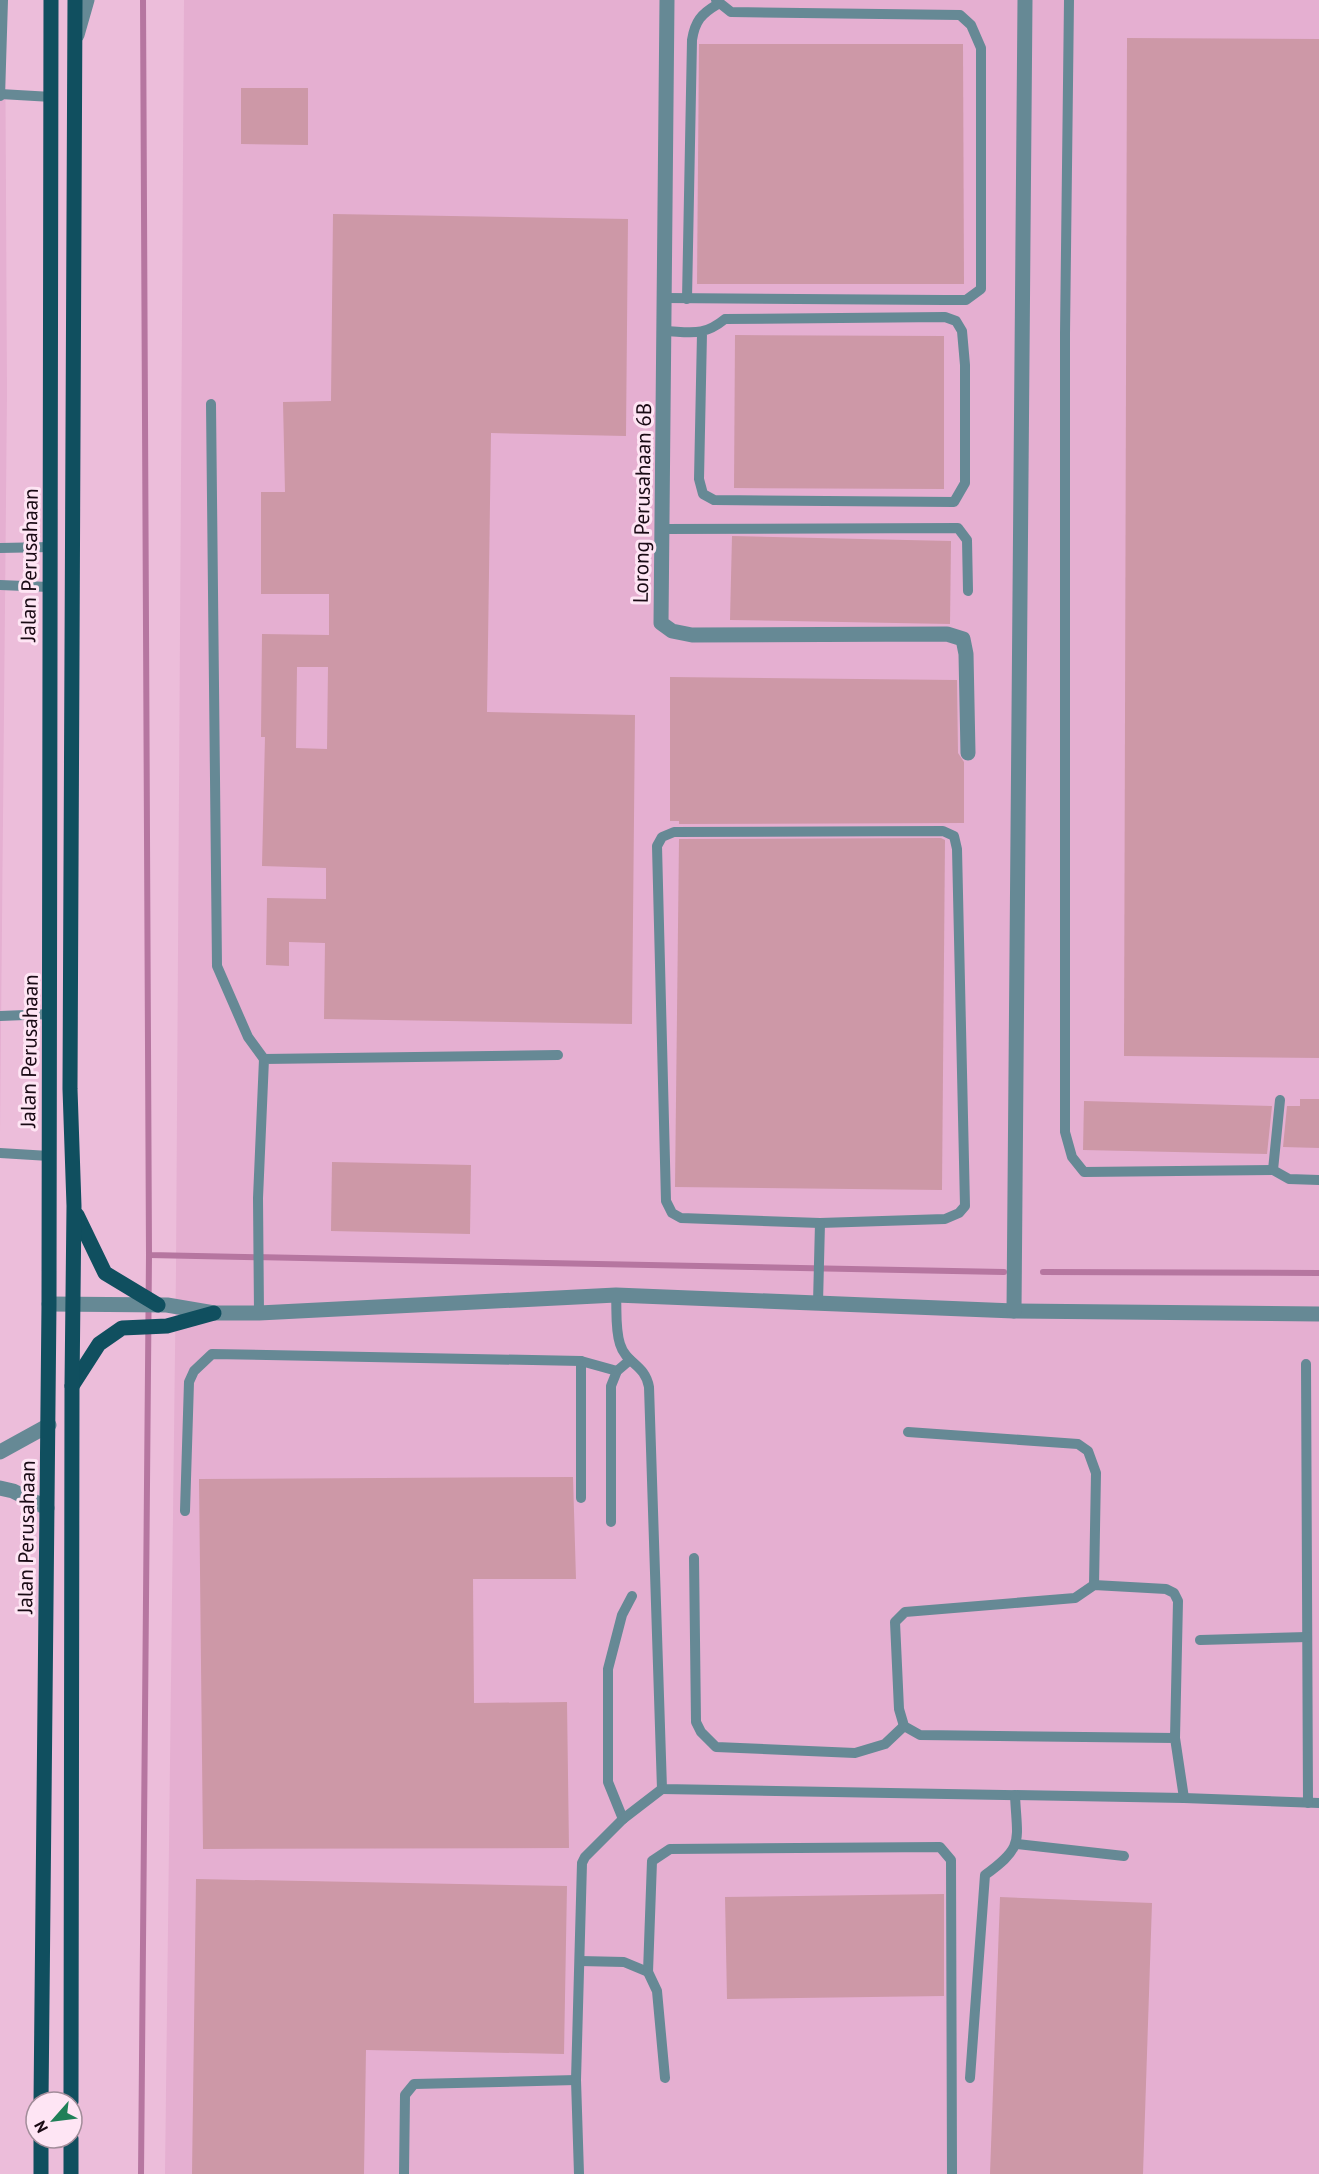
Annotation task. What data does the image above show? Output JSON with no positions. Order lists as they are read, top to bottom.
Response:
{
  "streets": {
    "main road": ["Jalan Perusahaan"],
    "street": ["Lorong Perusahaan 6B"]
  },
  "north": "bottom left"
}
